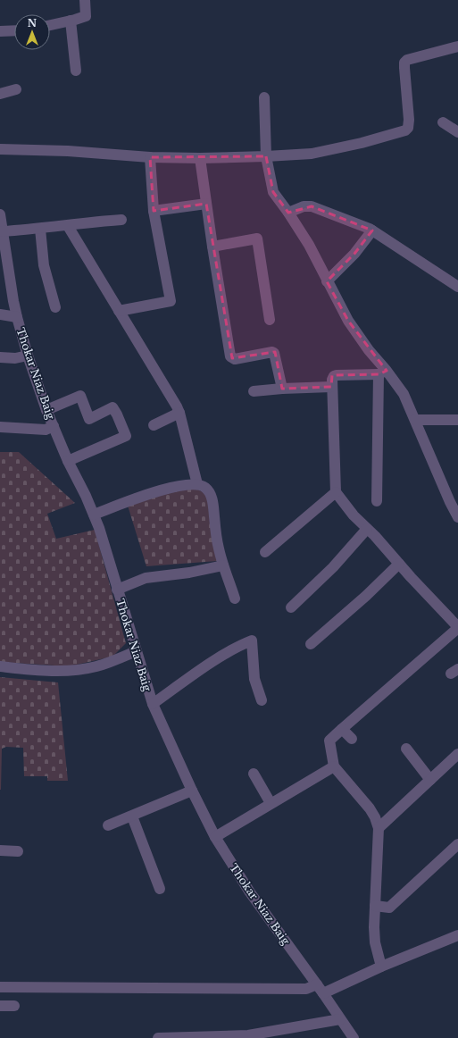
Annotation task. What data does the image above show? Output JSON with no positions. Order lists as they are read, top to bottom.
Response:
{
  "streets": {
    "street": ["Thokar Niaz Baig"]
  },
  "north": "top"
}
